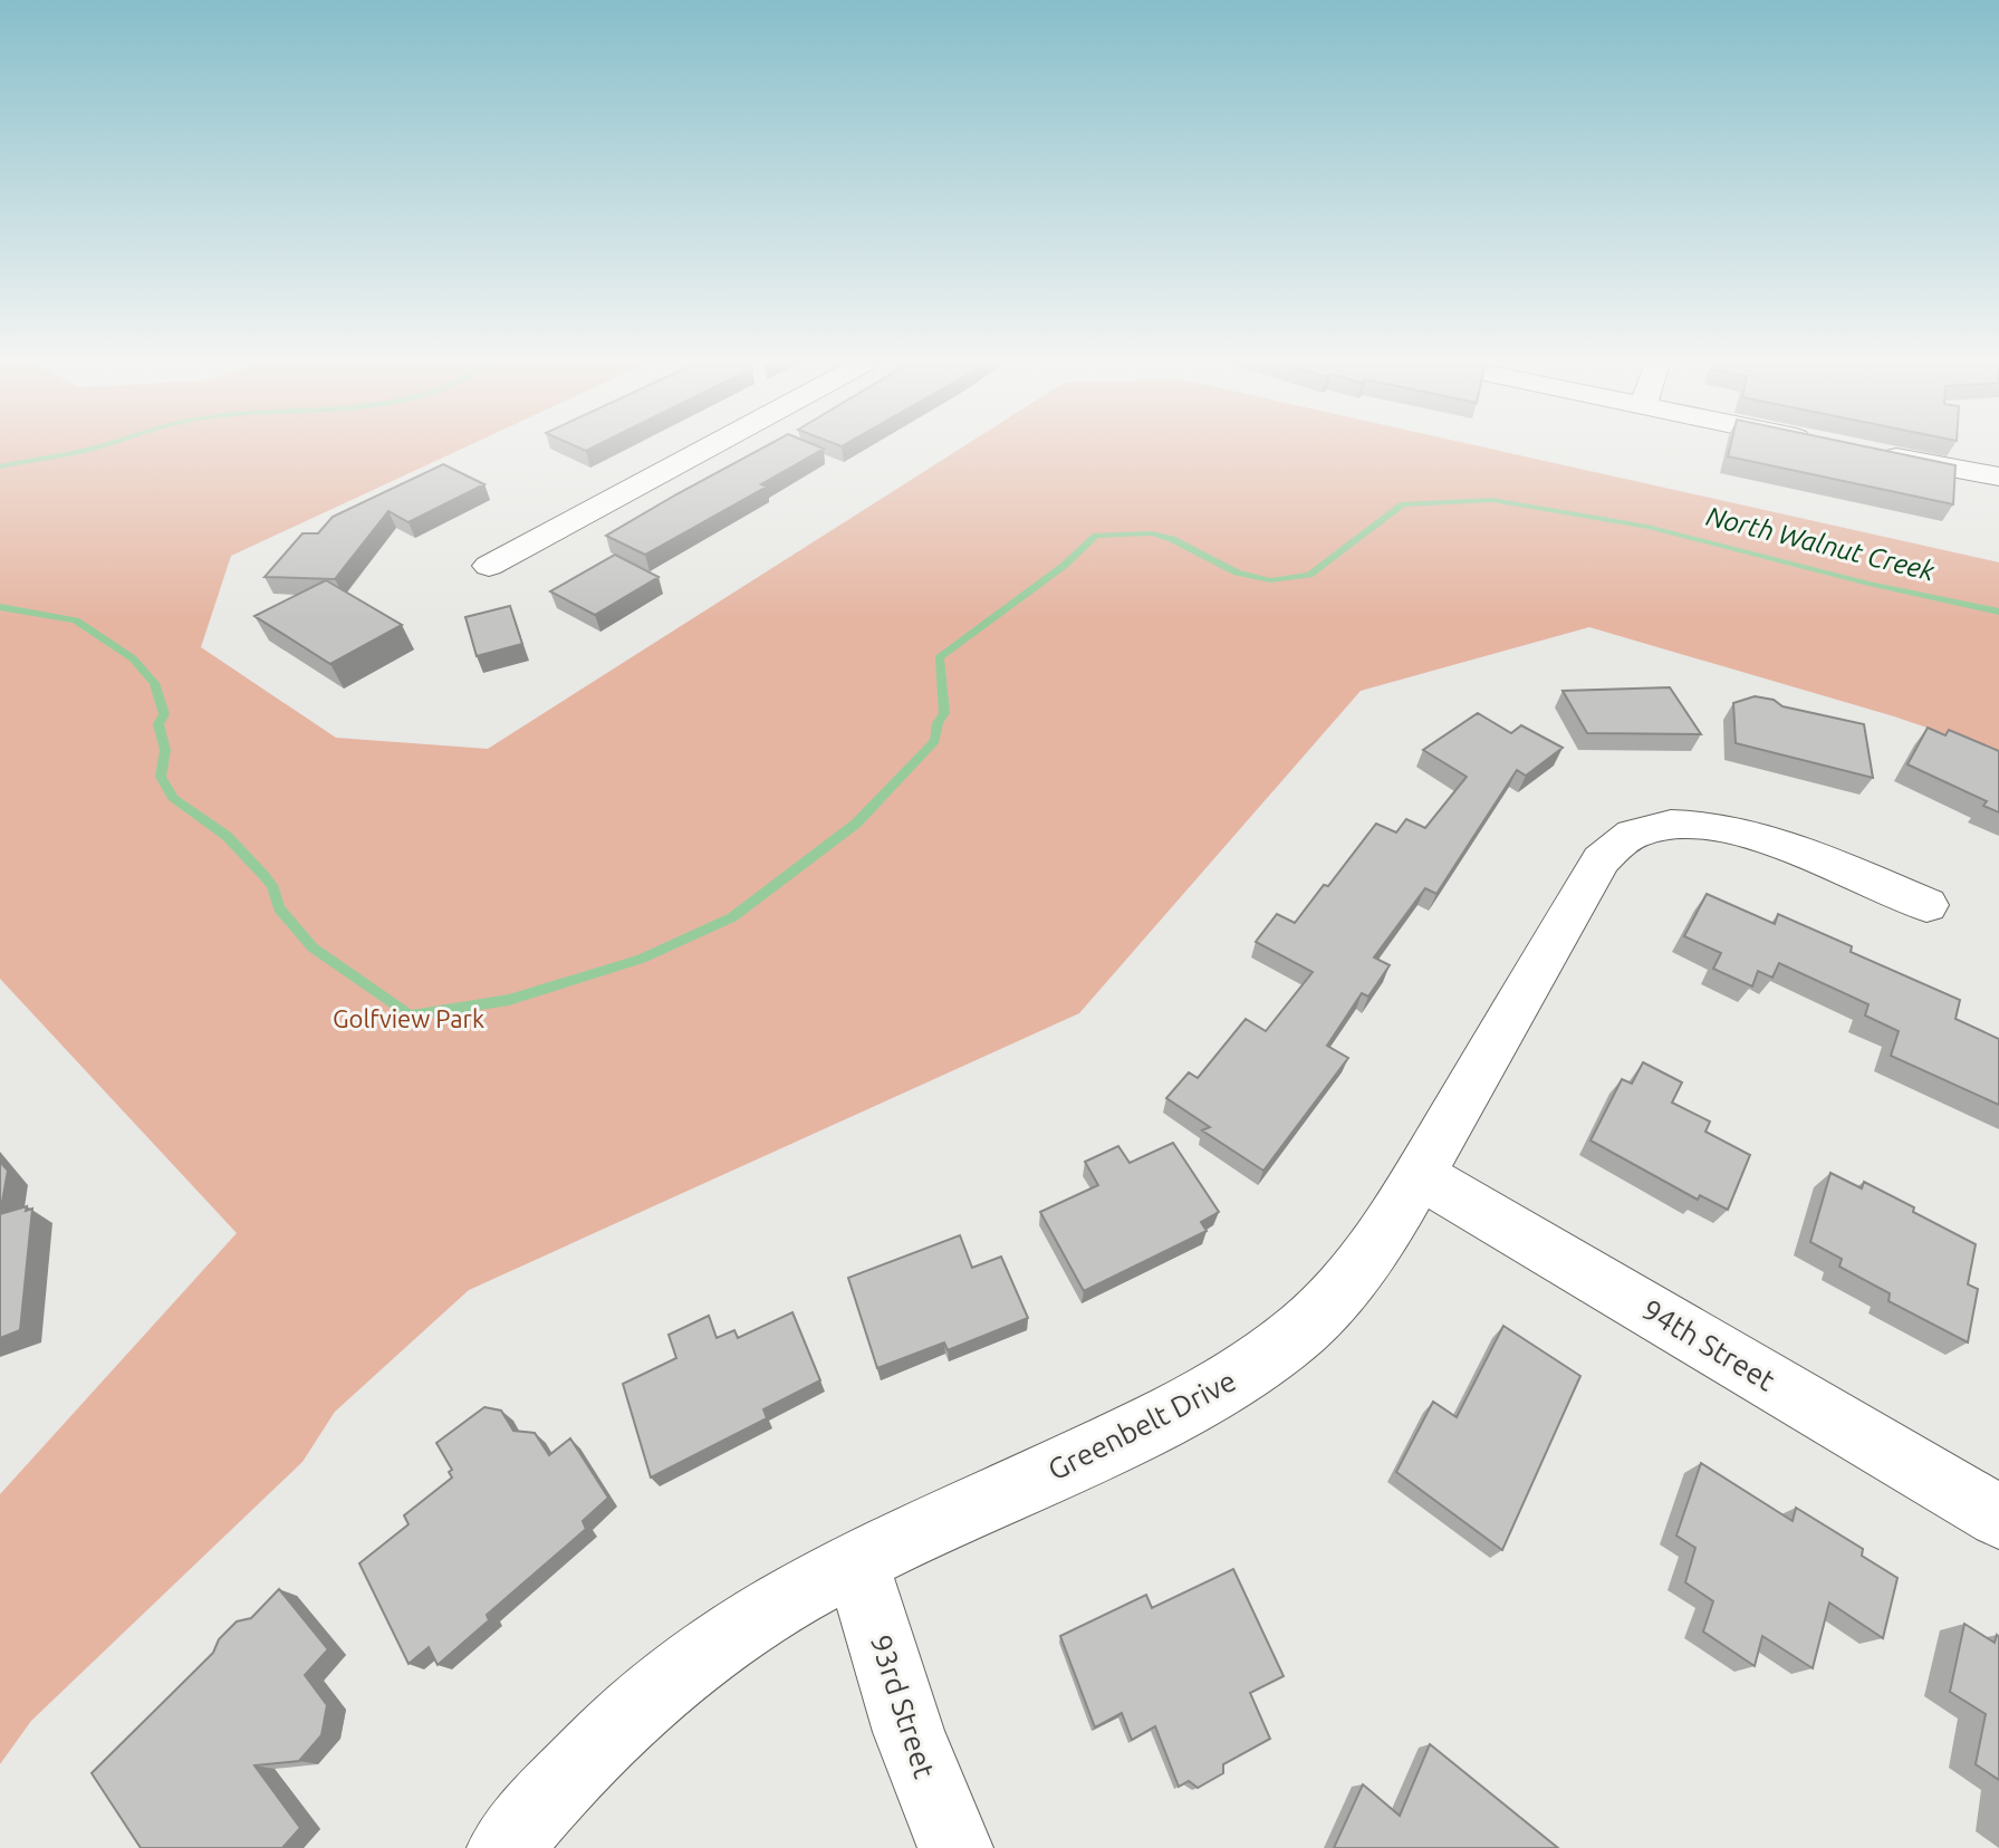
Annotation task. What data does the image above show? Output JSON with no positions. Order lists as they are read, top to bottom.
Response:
{
  "streets": {
    "street": ["94th Street", "Greenbelt Drive", "93rd Street"]
  },
  "crossings": [
    ["94th Street", "Greenbelt Drive"],
    ["Greenbelt Drive", "93rd Street"]
  ],
  "water": ["North Walnut Creek"],
  "parks": ["Golfview Park"]
}
